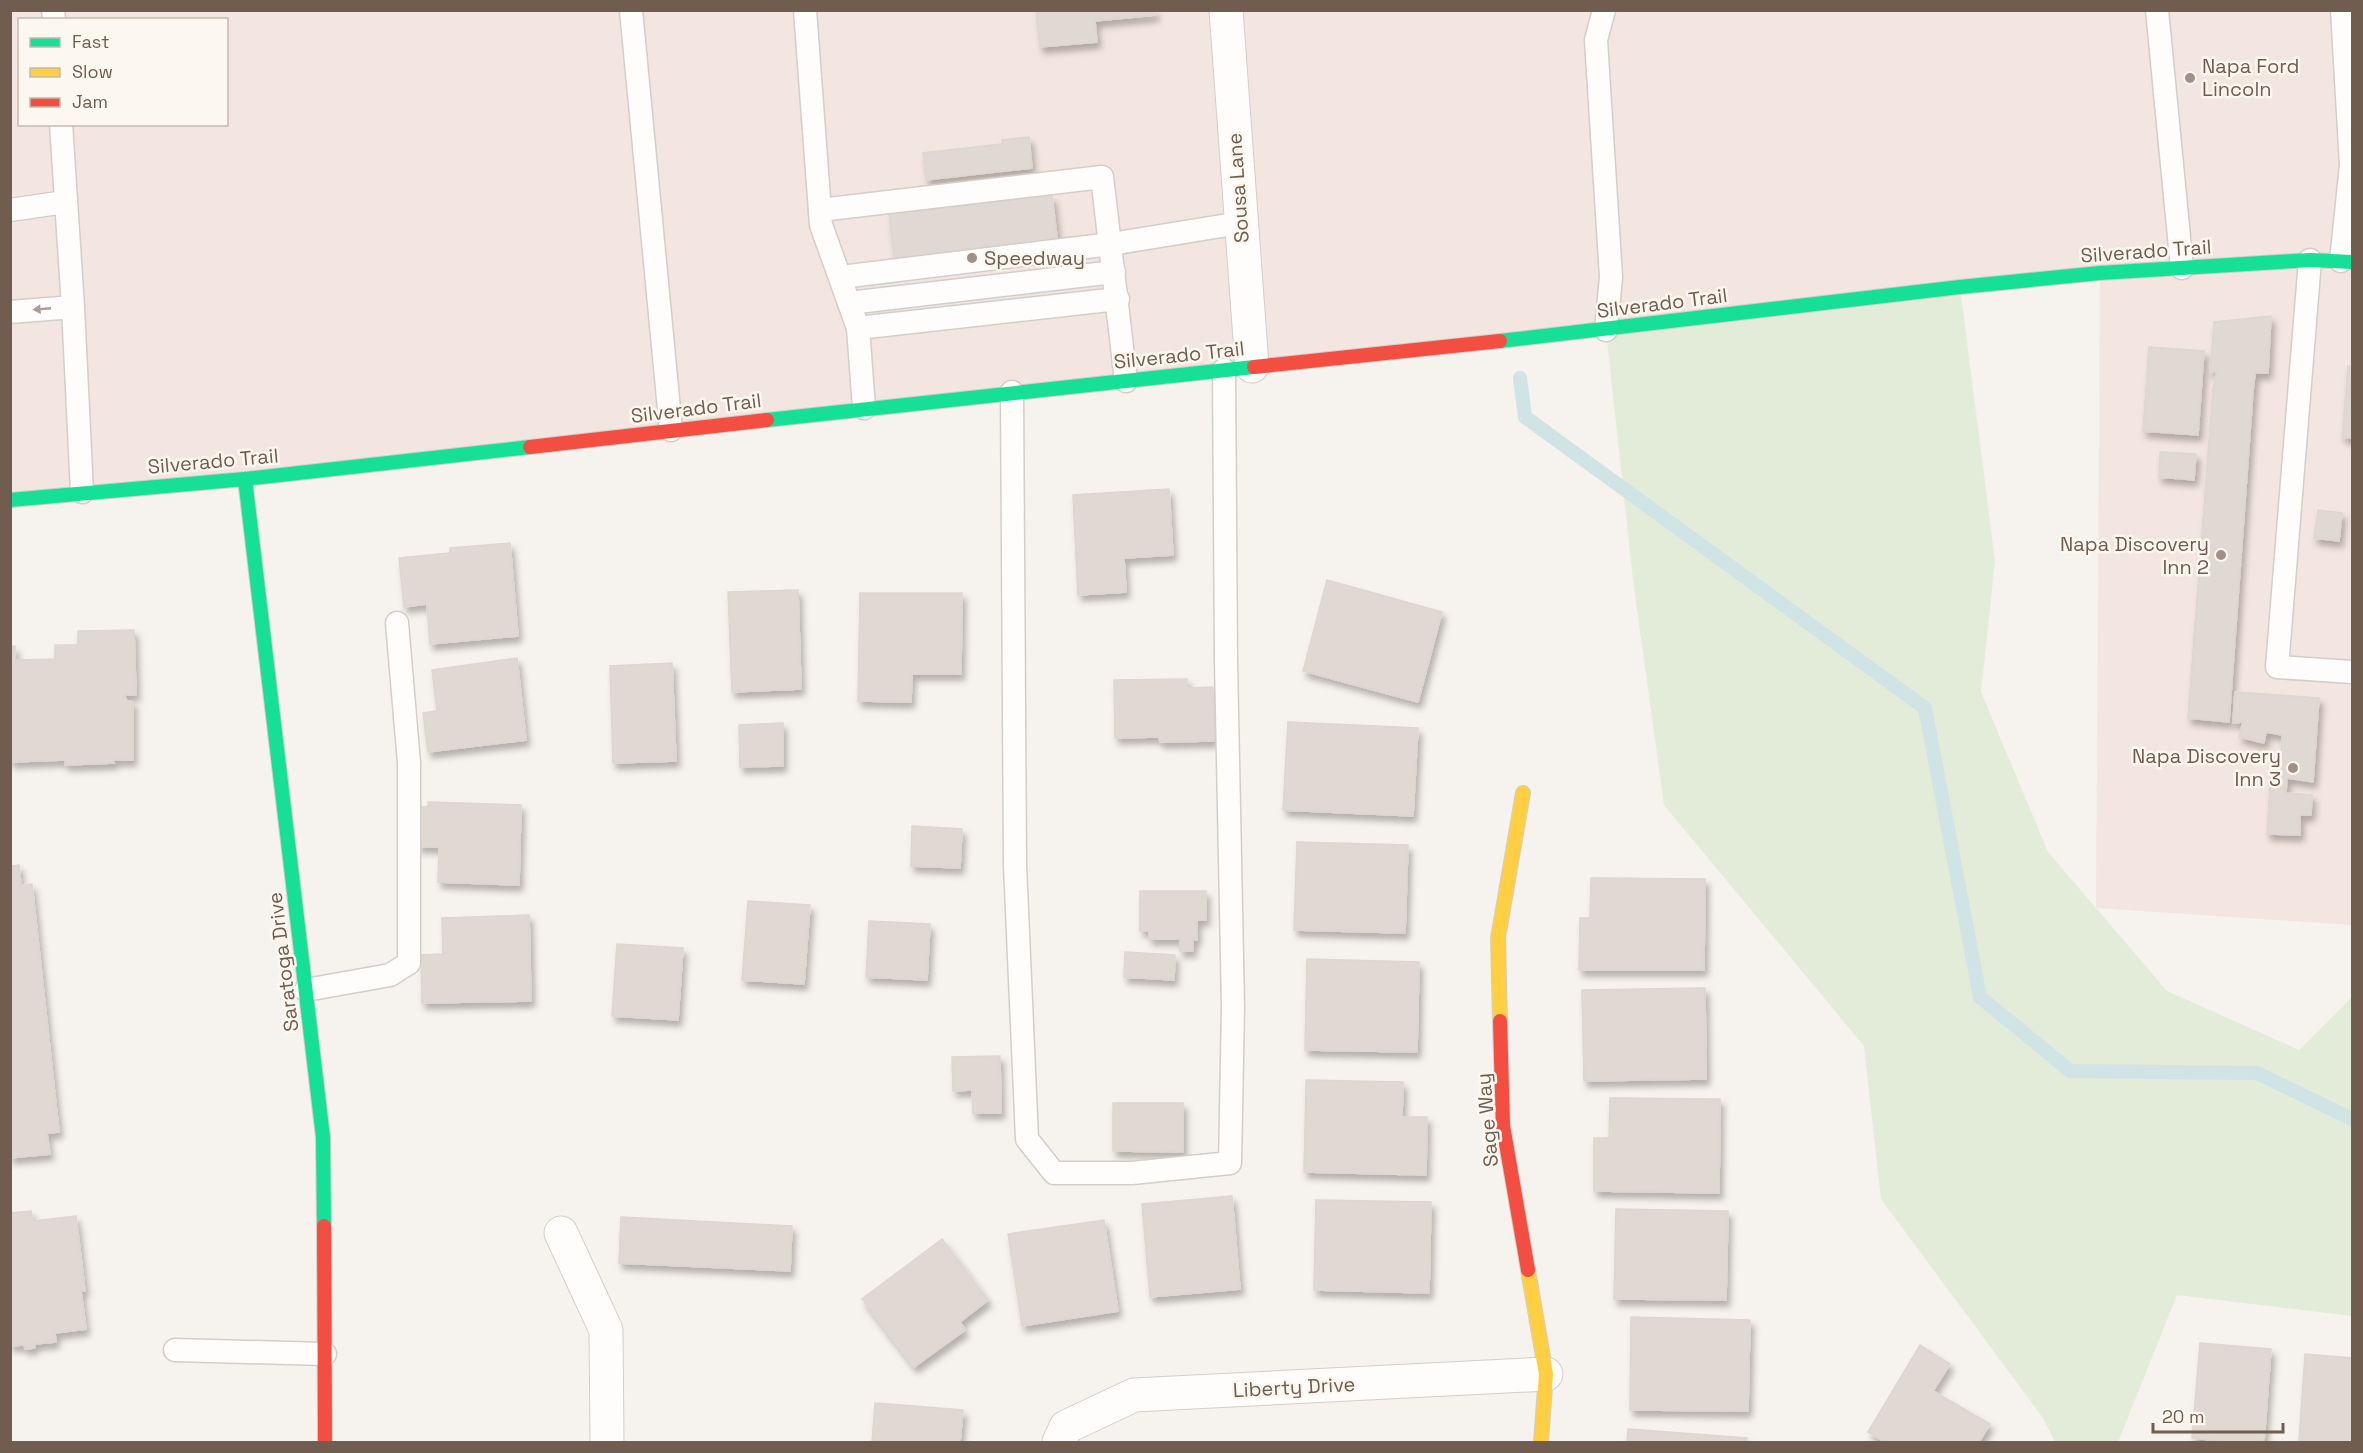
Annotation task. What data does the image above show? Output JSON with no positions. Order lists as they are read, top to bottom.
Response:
{
  "streets": {
    "main road": ["Silverado Trail", "Saratoga Drive", "Sage Way"],
    "street": ["Sousa Lane", "Liberty Drive"]
  },
  "crossings": [
    ["Sousa Lane", "Silverado Trail"],
    ["Silverado Trail", "Saratoga Drive"],
    ["Sage Way", "Liberty Drive"]
  ],
  "places": [
    "Napa Ford Lincoln",
    "Speedway",
    "Napa Discovery Inn 2",
    "Napa Discovery Inn 3"
  ],
  "legend": ["Fast", "Slow", "Jam"],
  "scale_bar": "20 m"
}
